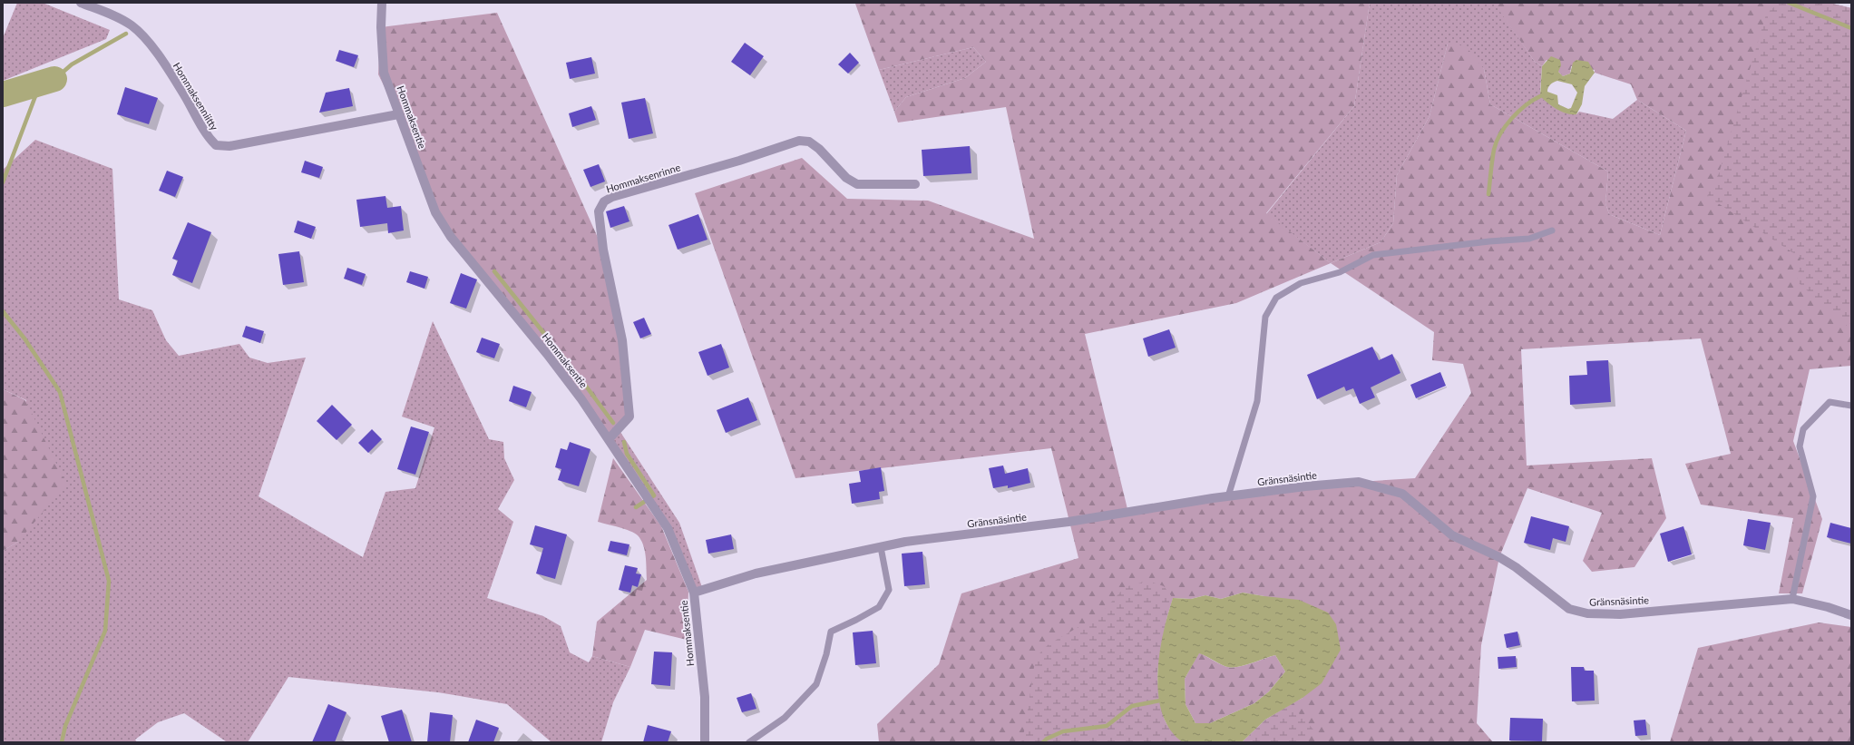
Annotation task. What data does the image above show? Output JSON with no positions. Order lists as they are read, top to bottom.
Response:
{
  "streets": {
    "street": [
      "Hommaksenniitty",
      "Hommaksentie",
      "Hommaksenrinne",
      "Gränsnäsintie"
    ]
  },
  "crossings": [
    ["Hommaksenniitty", "Hommaksentie"],
    ["Hommaksentie", "Hommaksenrinne"],
    ["Hommaksentie", "Gränsnäsintie"]
  ]
}
